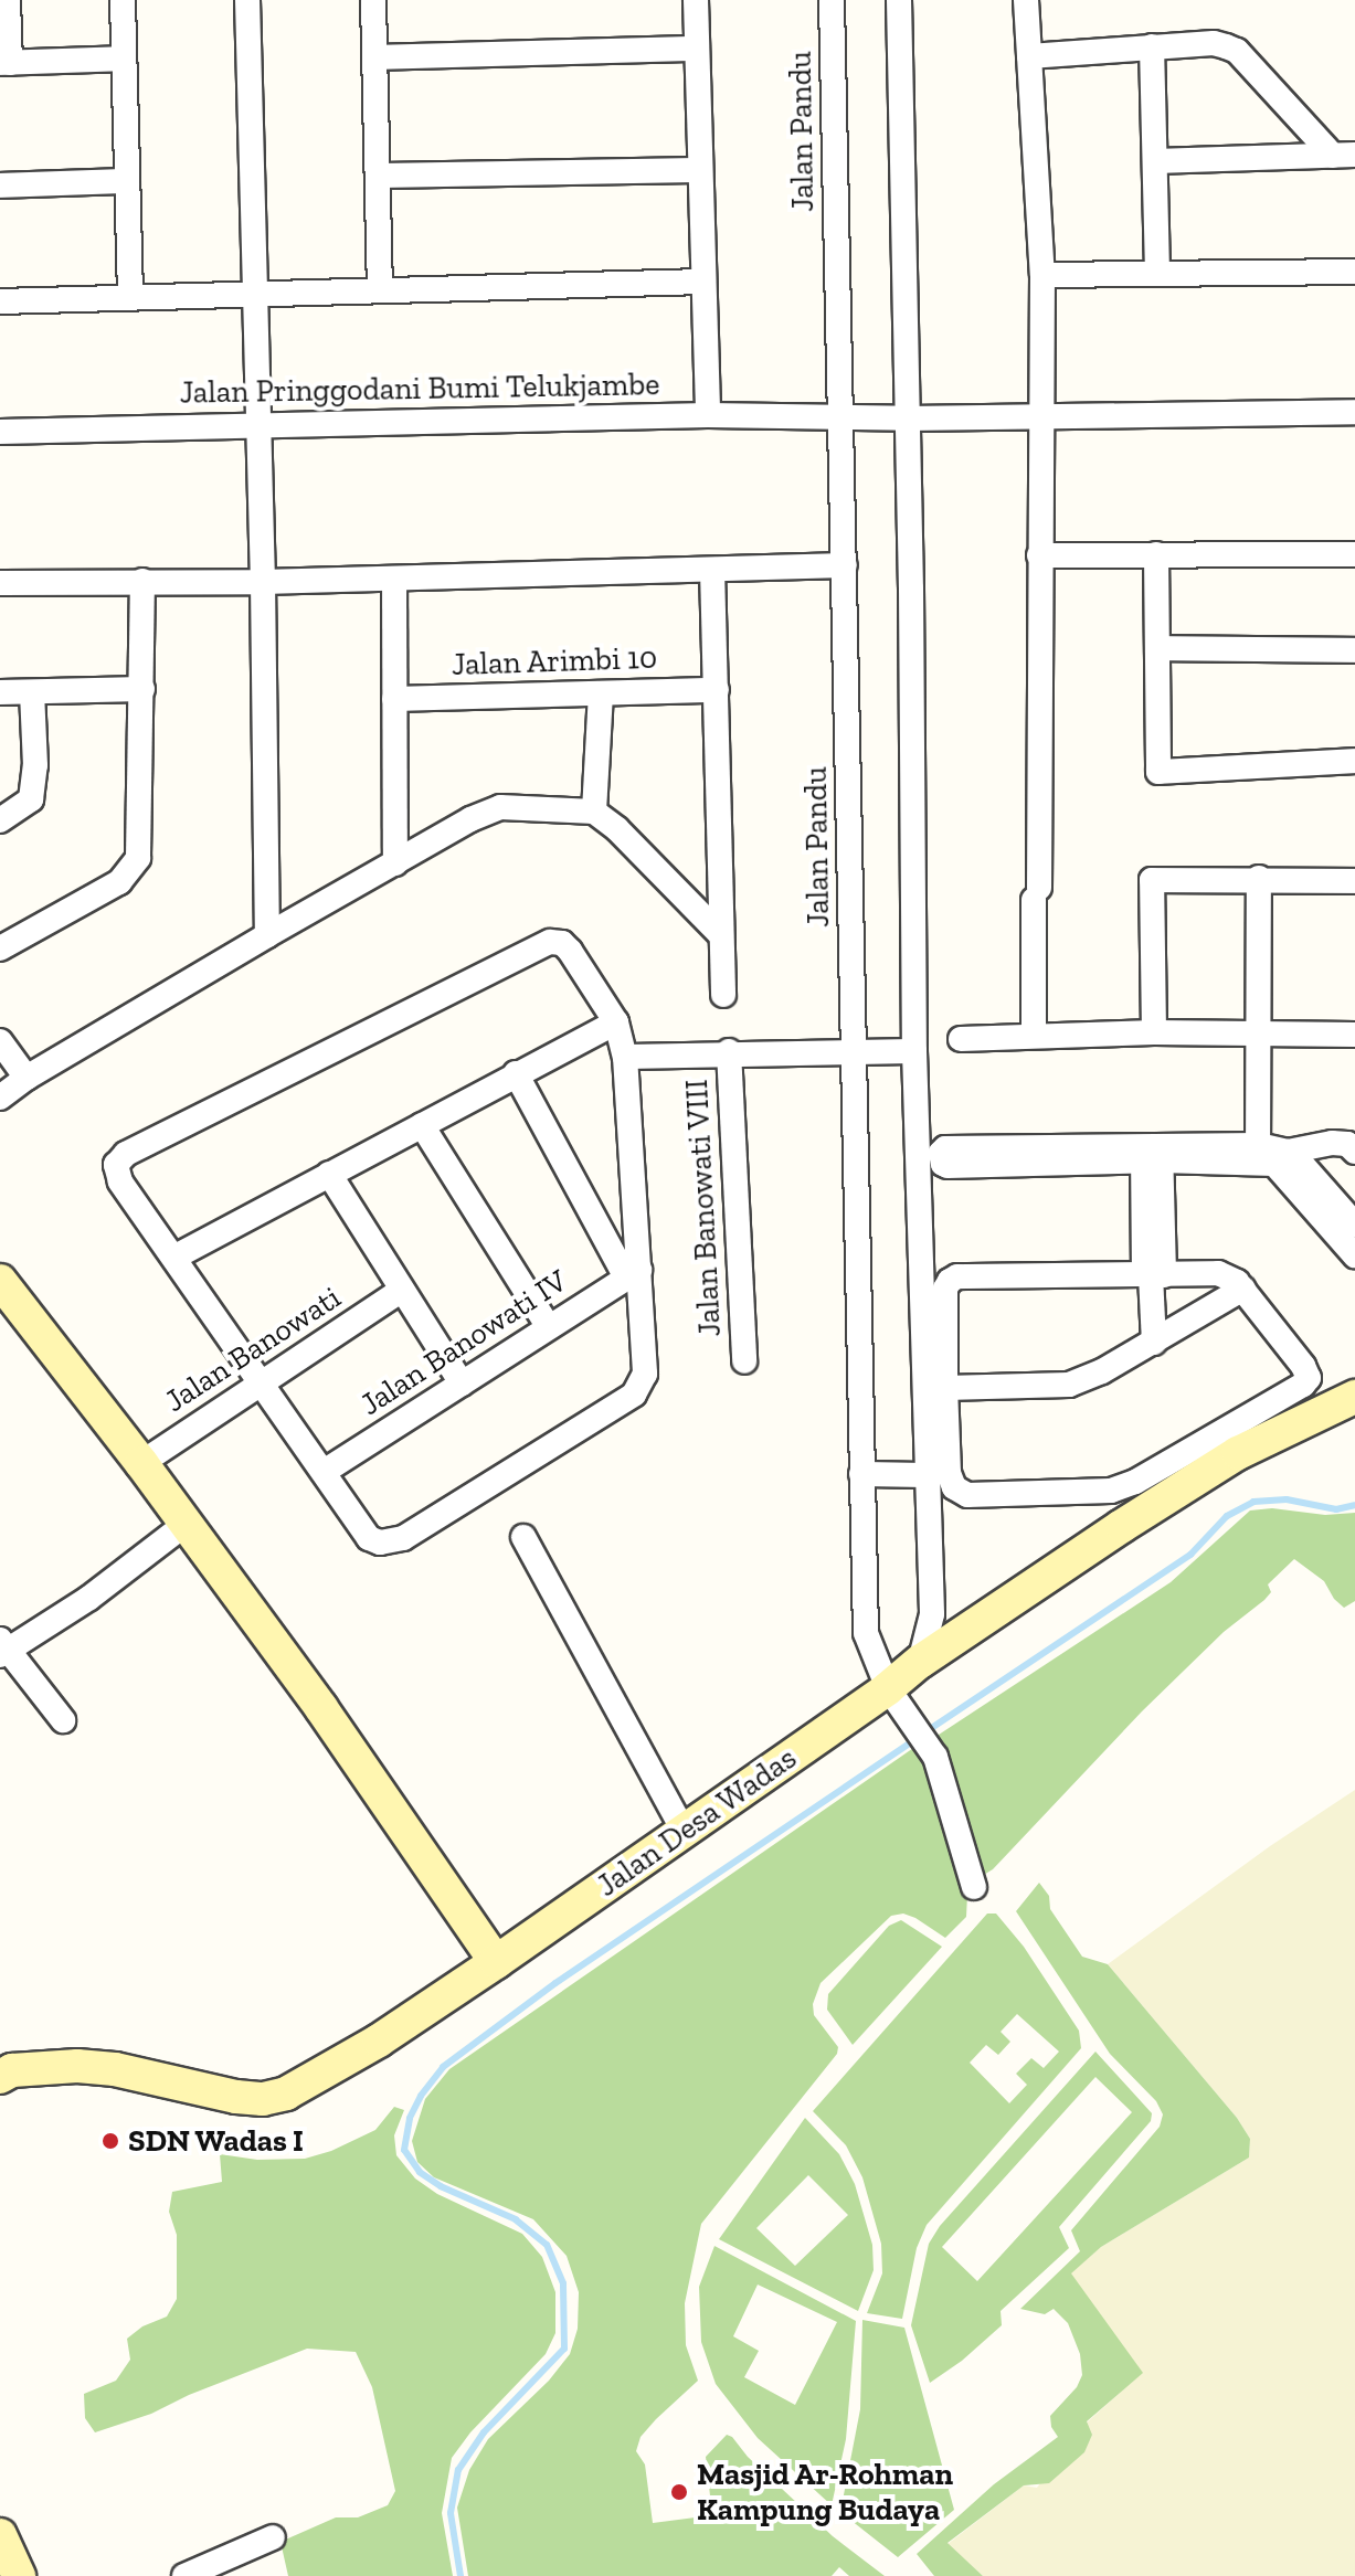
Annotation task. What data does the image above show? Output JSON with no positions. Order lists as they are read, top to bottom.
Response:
{
  "streets": {
    "main road": ["Jalan Desa Wadas"],
    "street": [
      "Jalan Pandu",
      "Jalan Pringgodani Bumi Telukjambe",
      "Jalan Arimbi 10",
      "Jalan Banowati VIII",
      "Jalan Banowati IV",
      "Jalan Banowati"
    ]
  },
  "crossings": [
    ["Jalan Pandu", "Jalan Pringgodani Bumi Telukjambe"],
    ["Jalan Pandu", "Jalan Desa Wadas"]
  ],
  "places": ["SDN Wadas I", "Masjid Ar-Rohman Kampung Budaya"]
}
